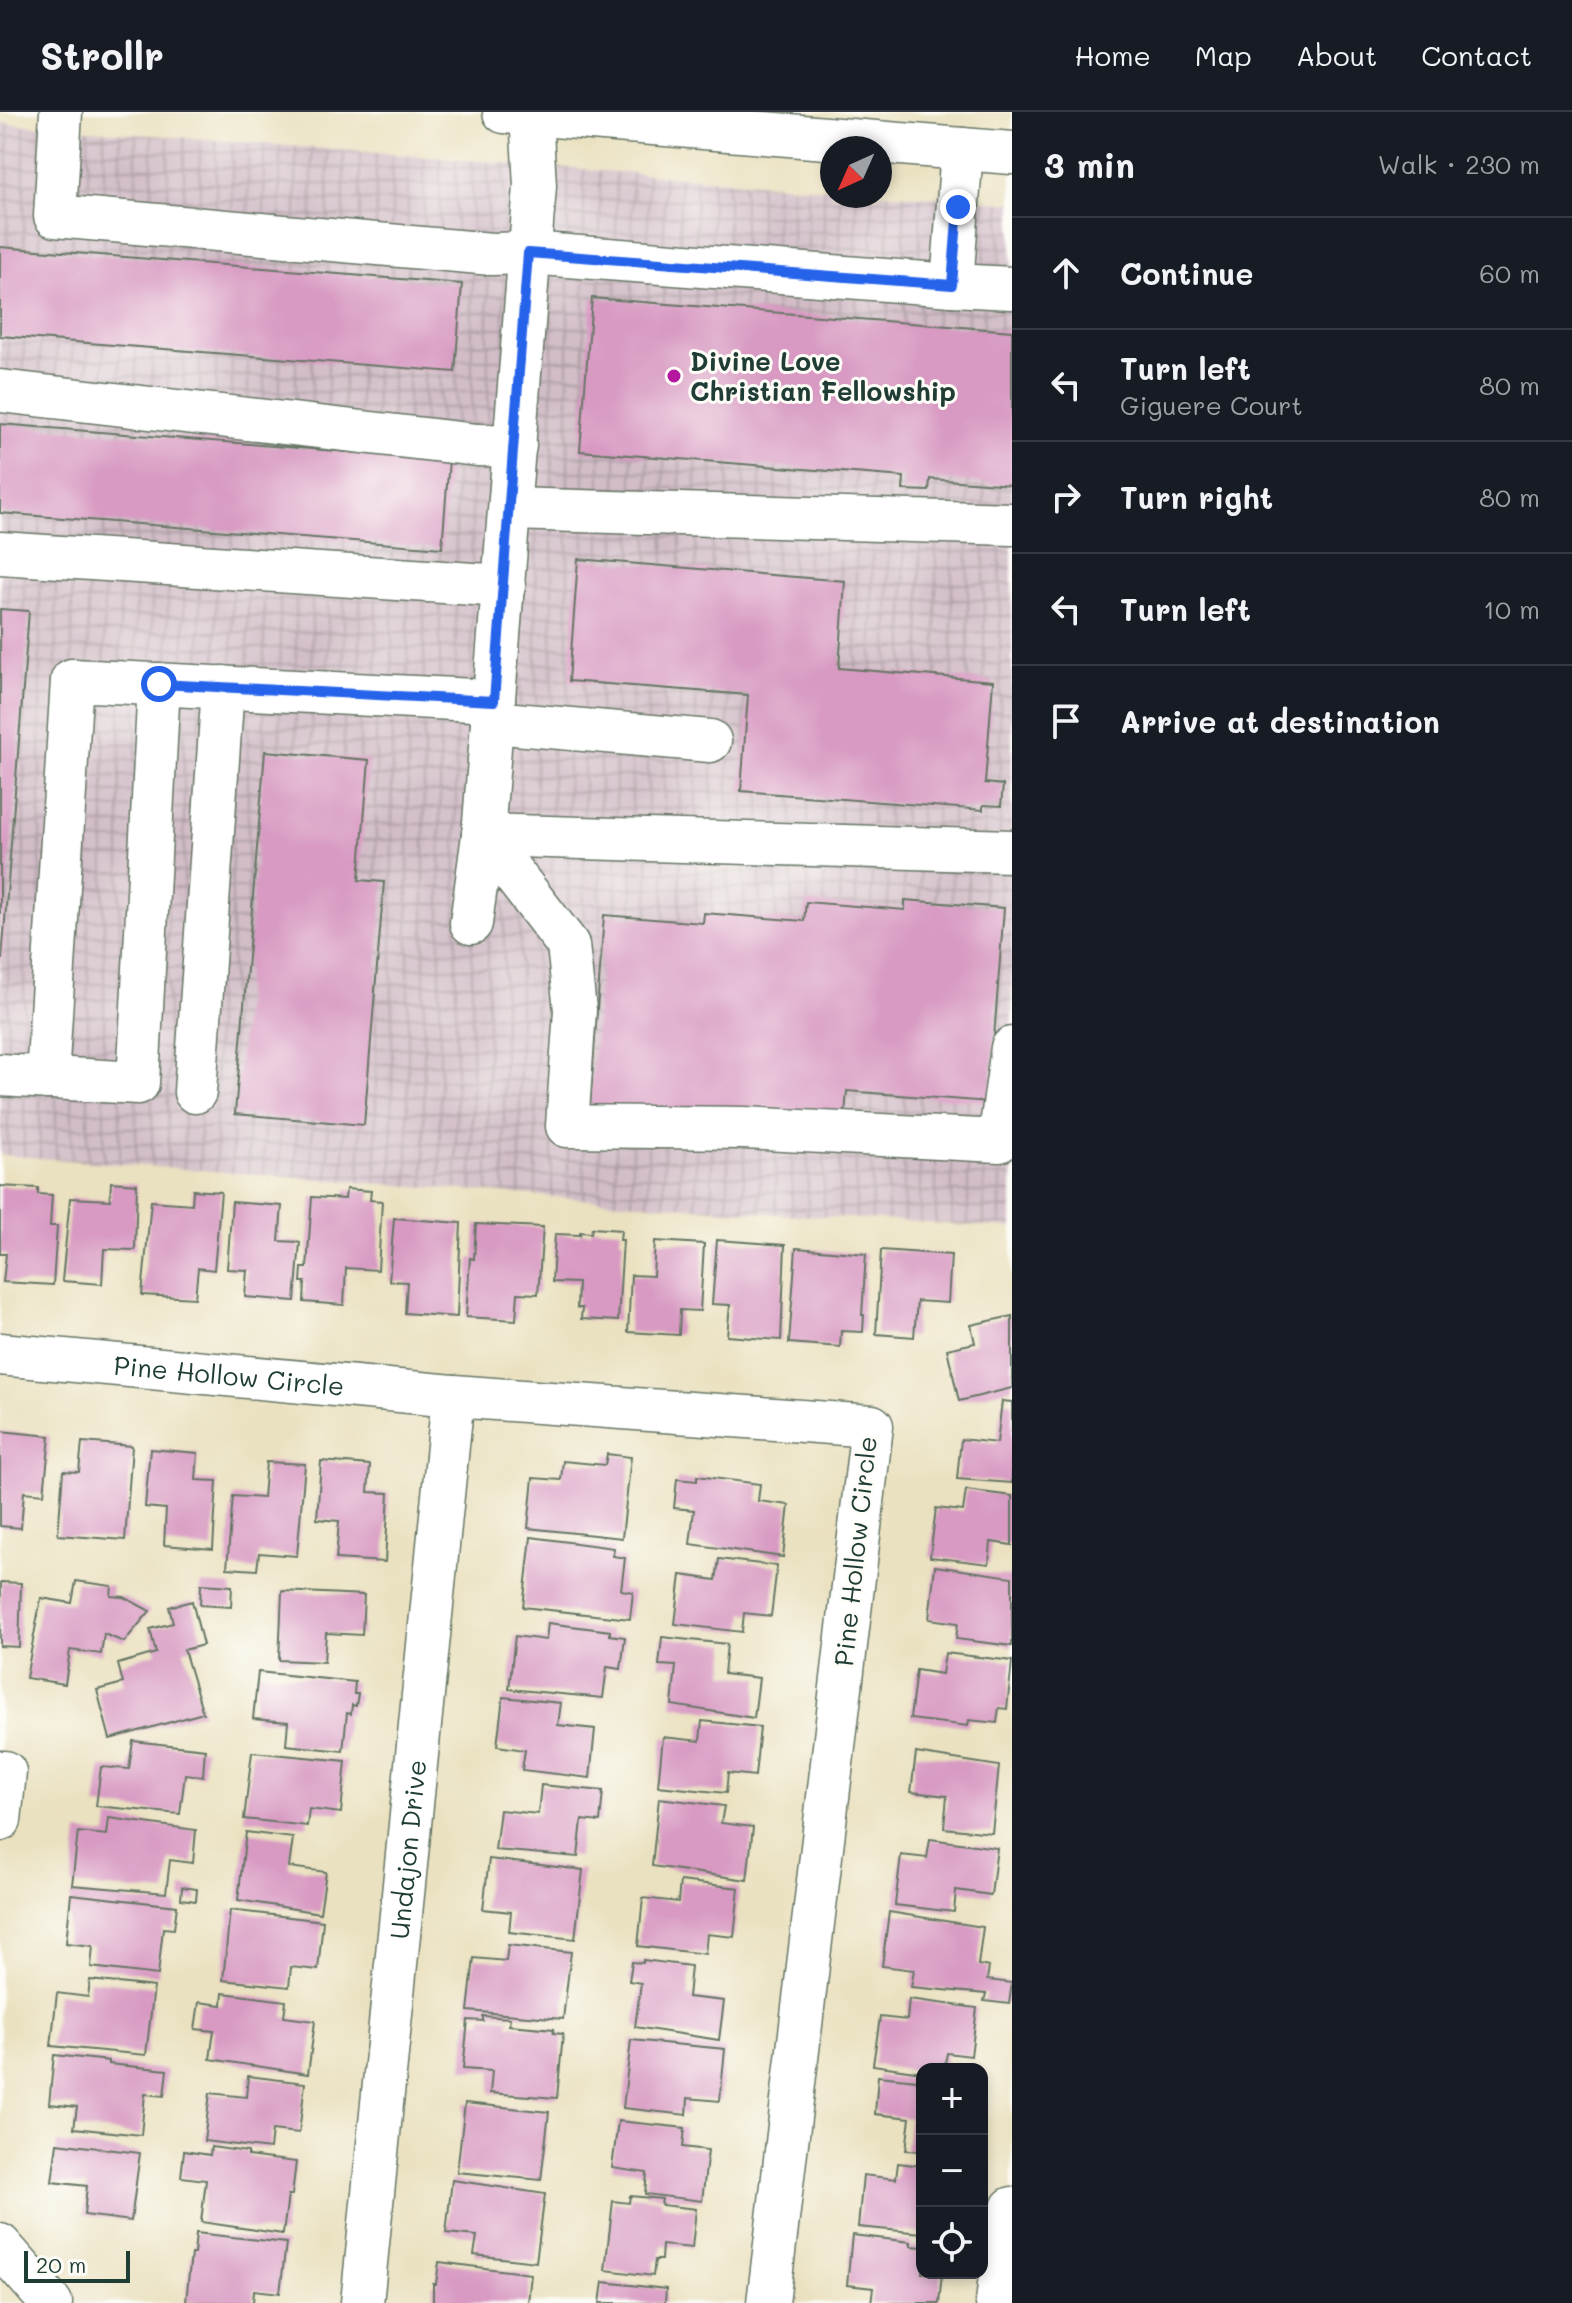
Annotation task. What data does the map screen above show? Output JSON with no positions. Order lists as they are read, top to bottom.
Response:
{
  "streets": {
    "street": ["Pine Hollow Circle", "Undajon Drive"]
  },
  "crossings": [
    ["Pine Hollow Circle", "Undajon Drive"]
  ],
  "places": ["Divine Love Christian Fellowship"],
  "scale_bar": "20 m",
  "north": "bottom left",
  "page": {
    "header": "Strollr",
    "nav": [
      "Home",
      "Map",
      "About",
      "Contact"
    ],
    "heading": ["3 min", "Walk · 230 m"],
    "list": [
      ["Continue", "60 m"],
      ["Turn left", "Giguere Court", "80 m"],
      ["Turn right", "80 m"],
      ["Turn left", "10 m"],
      "Arrive at destination"
    ],
    "map_buttons": ["+", "−"],
    "scale": "20 m"
  }
}
